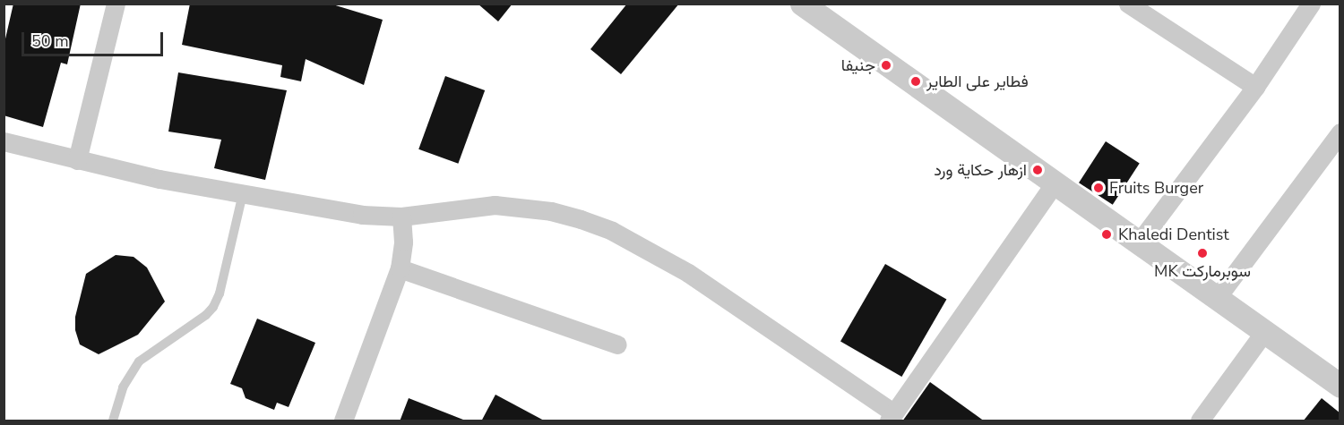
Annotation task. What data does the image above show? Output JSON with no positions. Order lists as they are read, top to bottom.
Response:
{
  "places": [
    "جنيفا",
    "فطاير على الطاير",
    "ازهار حكاية ورد",
    "Fruits Burger",
    "Khaledi Dentist",
    "MK سوبرماركت"
  ],
  "scale_bar": "50 m"
}
